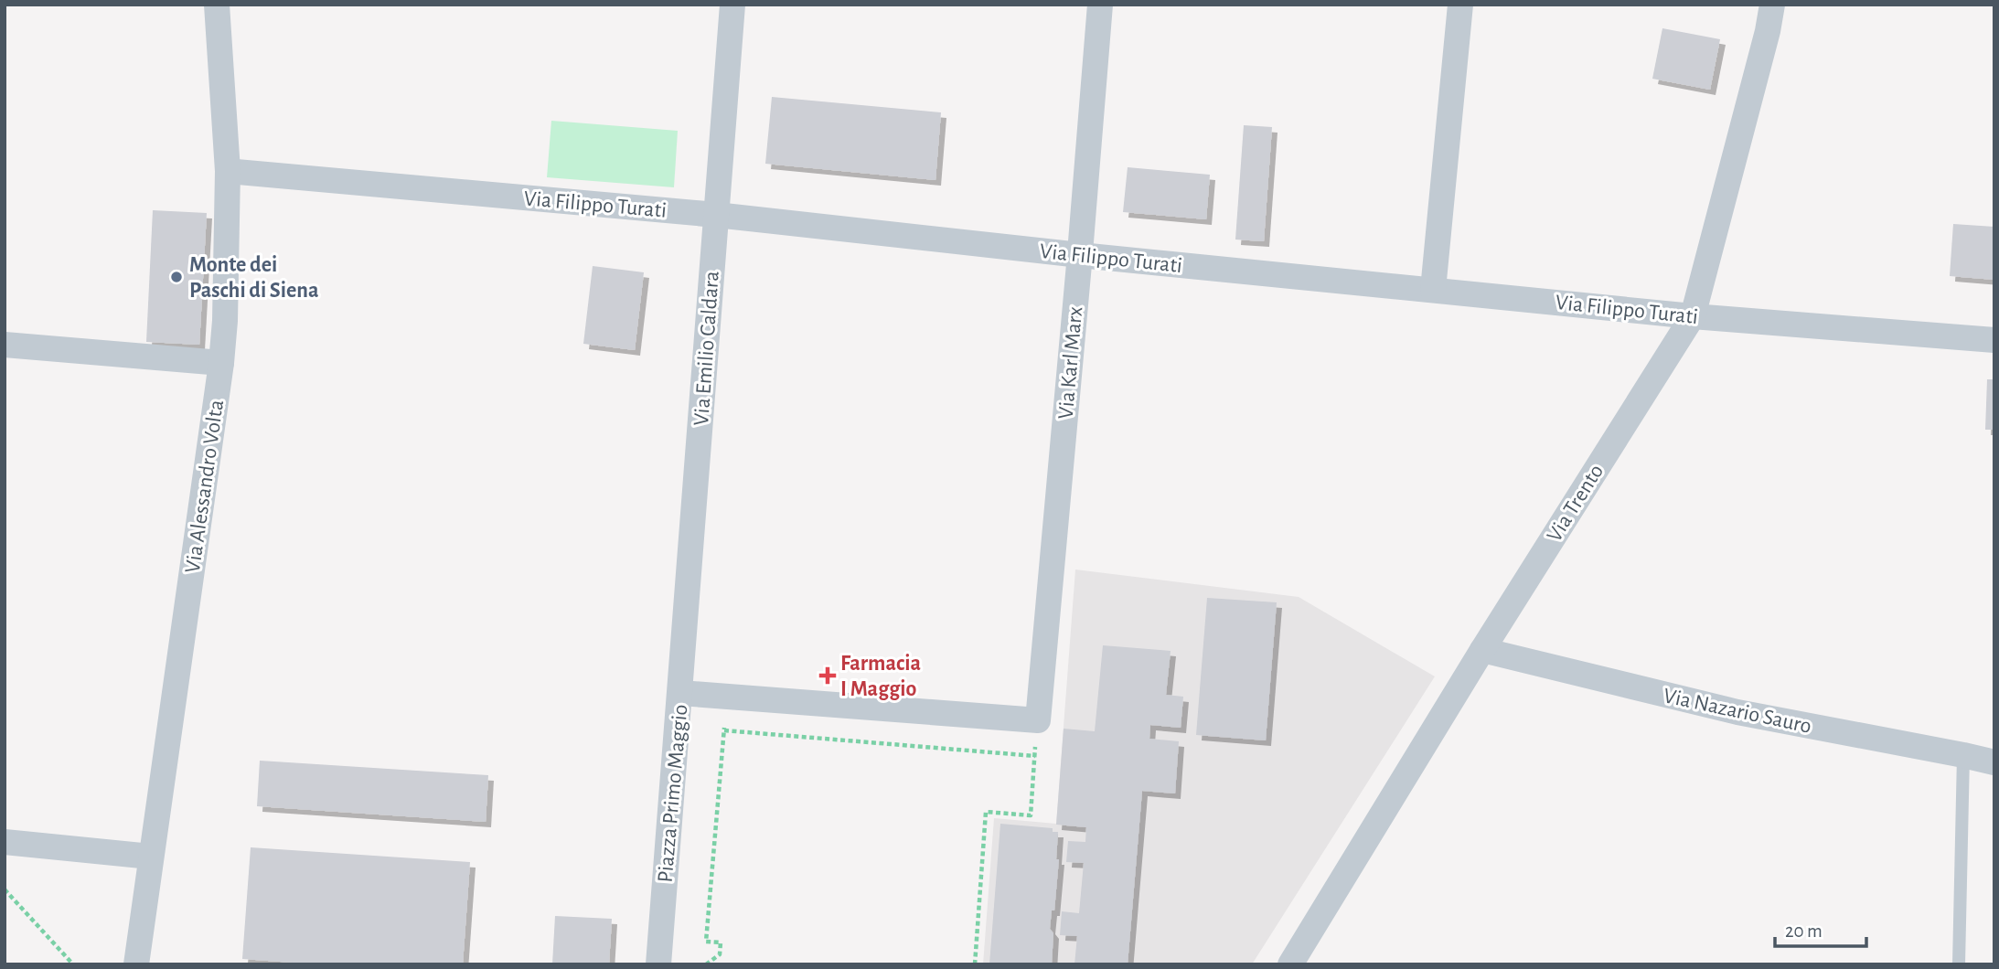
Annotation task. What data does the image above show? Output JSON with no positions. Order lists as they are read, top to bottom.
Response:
{
  "streets": {
    "street": [
      "Via Filippo Turati",
      "Via Emilio Caldara",
      "Via Karl Marx",
      "Via Alessandro Volta",
      "Via Trento",
      "Via Nazario Sauro",
      "Piazza Primo Maggio"
    ]
  },
  "crossings": [
    ["Via Filippo Turati", "Via Emilio Caldara"],
    ["Via Filippo Turati", "Via Karl Marx"],
    ["Via Filippo Turati", "Via Alessandro Volta"],
    ["Via Filippo Turati", "Via Trento"],
    ["Via Emilio Caldara", "Piazza Primo Maggio"],
    ["Via Karl Marx", "Piazza Primo Maggio"],
    ["Via Trento", "Via Nazario Sauro"]
  ],
  "places": {
    "other": ["Monte dei Paschi di Siena"],
    "health": ["Farmacia I Maggio"]
  },
  "scale_bar": "20 m"
}
